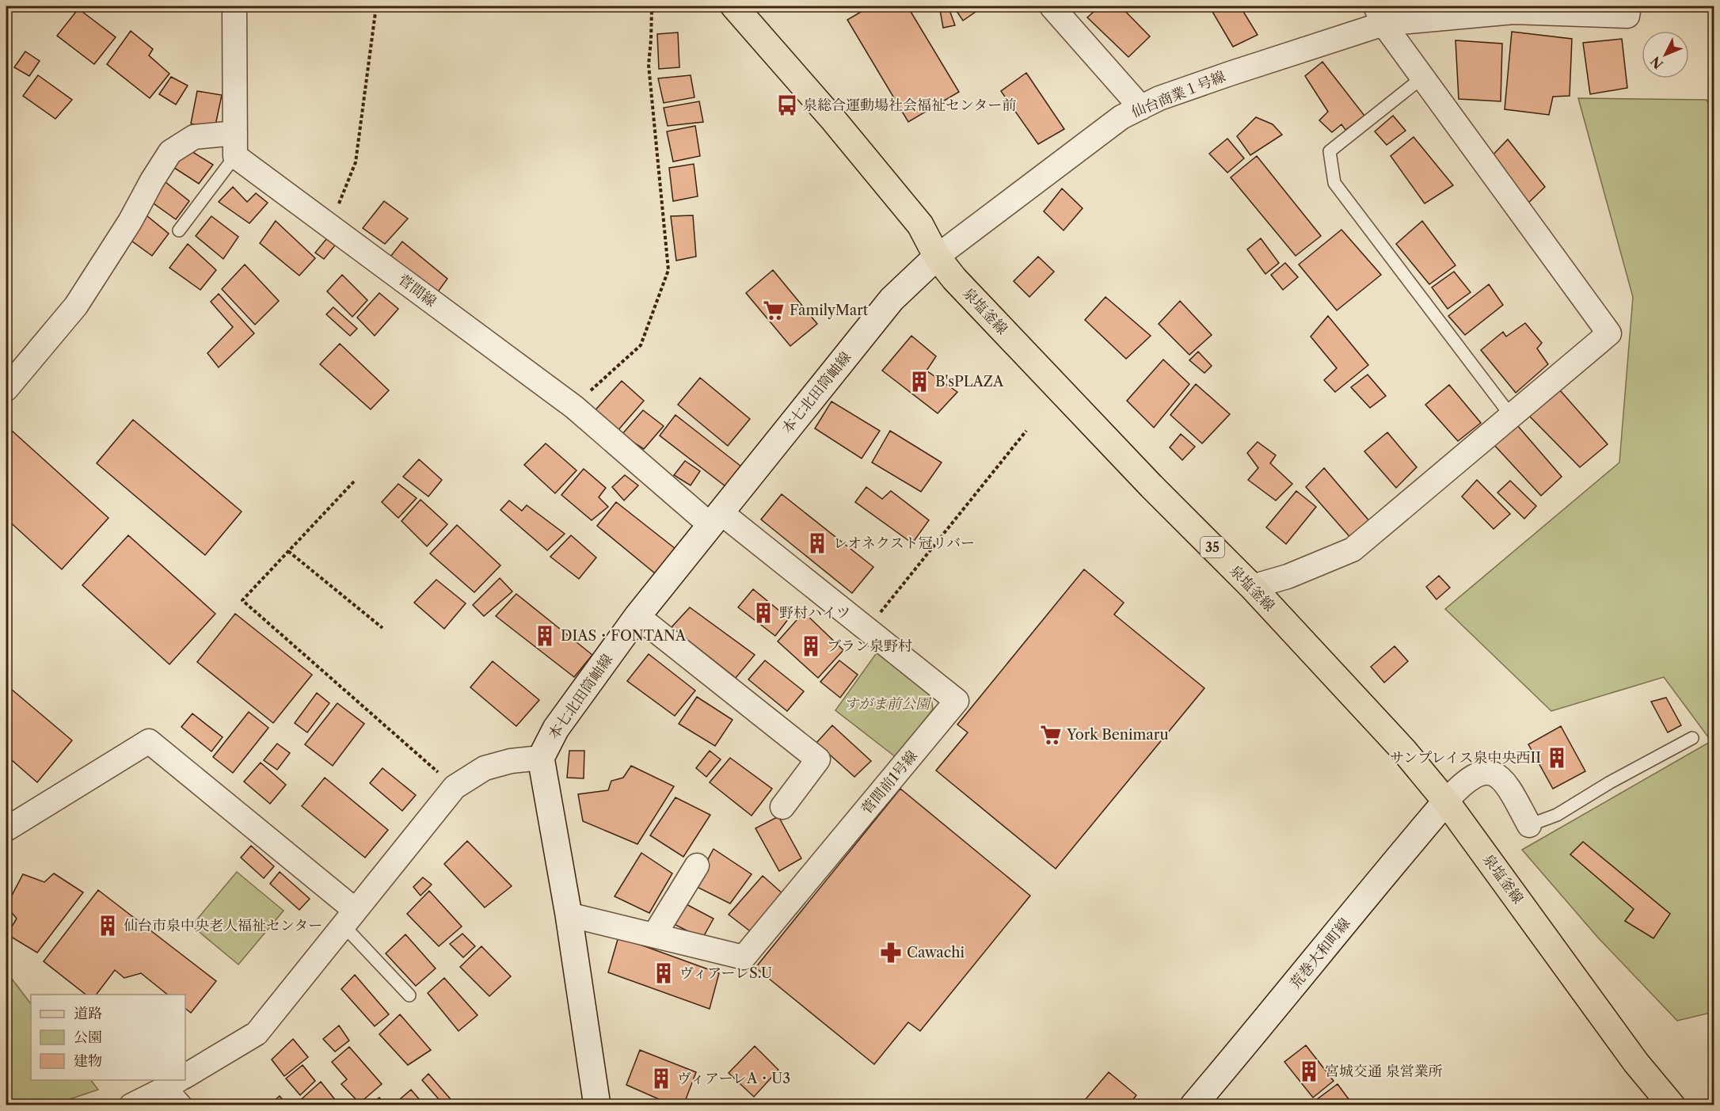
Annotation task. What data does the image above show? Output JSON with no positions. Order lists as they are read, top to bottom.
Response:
{
  "streets": {
    "main road": ["泉塩釜線", "35"],
    "street": [
      "仙台商業１号線",
      "菅間線",
      "本七北田筒岫線",
      "菅間前1号線",
      "荒巻大和町線"
    ]
  },
  "crossings": [
    ["仙台商業１号線", "泉塩釜線"],
    ["仙台商業１号線", "本七北田筒岫線"],
    ["菅間線", "本七北田筒岫線"],
    ["菅間線", "菅間前1号線"],
    ["泉塩釜線", "本七北田筒岫線"],
    ["泉塩釜線", "荒巻大和町線"],
    ["本七北田筒岫線", "菅間前1号線"]
  ],
  "parks": ["すがま前公園"],
  "places": {
    "bus stop": ["泉総合運動場社会福祉センター前"],
    "supermarket": ["FamilyMart", "York Benimaru"],
    "building": [
      "B'sPLAZA",
      "レオネクスト冠リバー",
      "野村ハイツ",
      "DIAS・FONTANA",
      "ブラン泉野村",
      "サンプレイス泉中央西II",
      "仙台市泉中央老人福祉センター",
      "ヴィアーレS.U",
      "宮城交通 泉営業所",
      "ヴィアーレA・U3"
    ],
    "pharmacy": ["Cawachi"]
  },
  "legend": ["道路", "公園", "建物"],
  "north": "bottom left"
}
